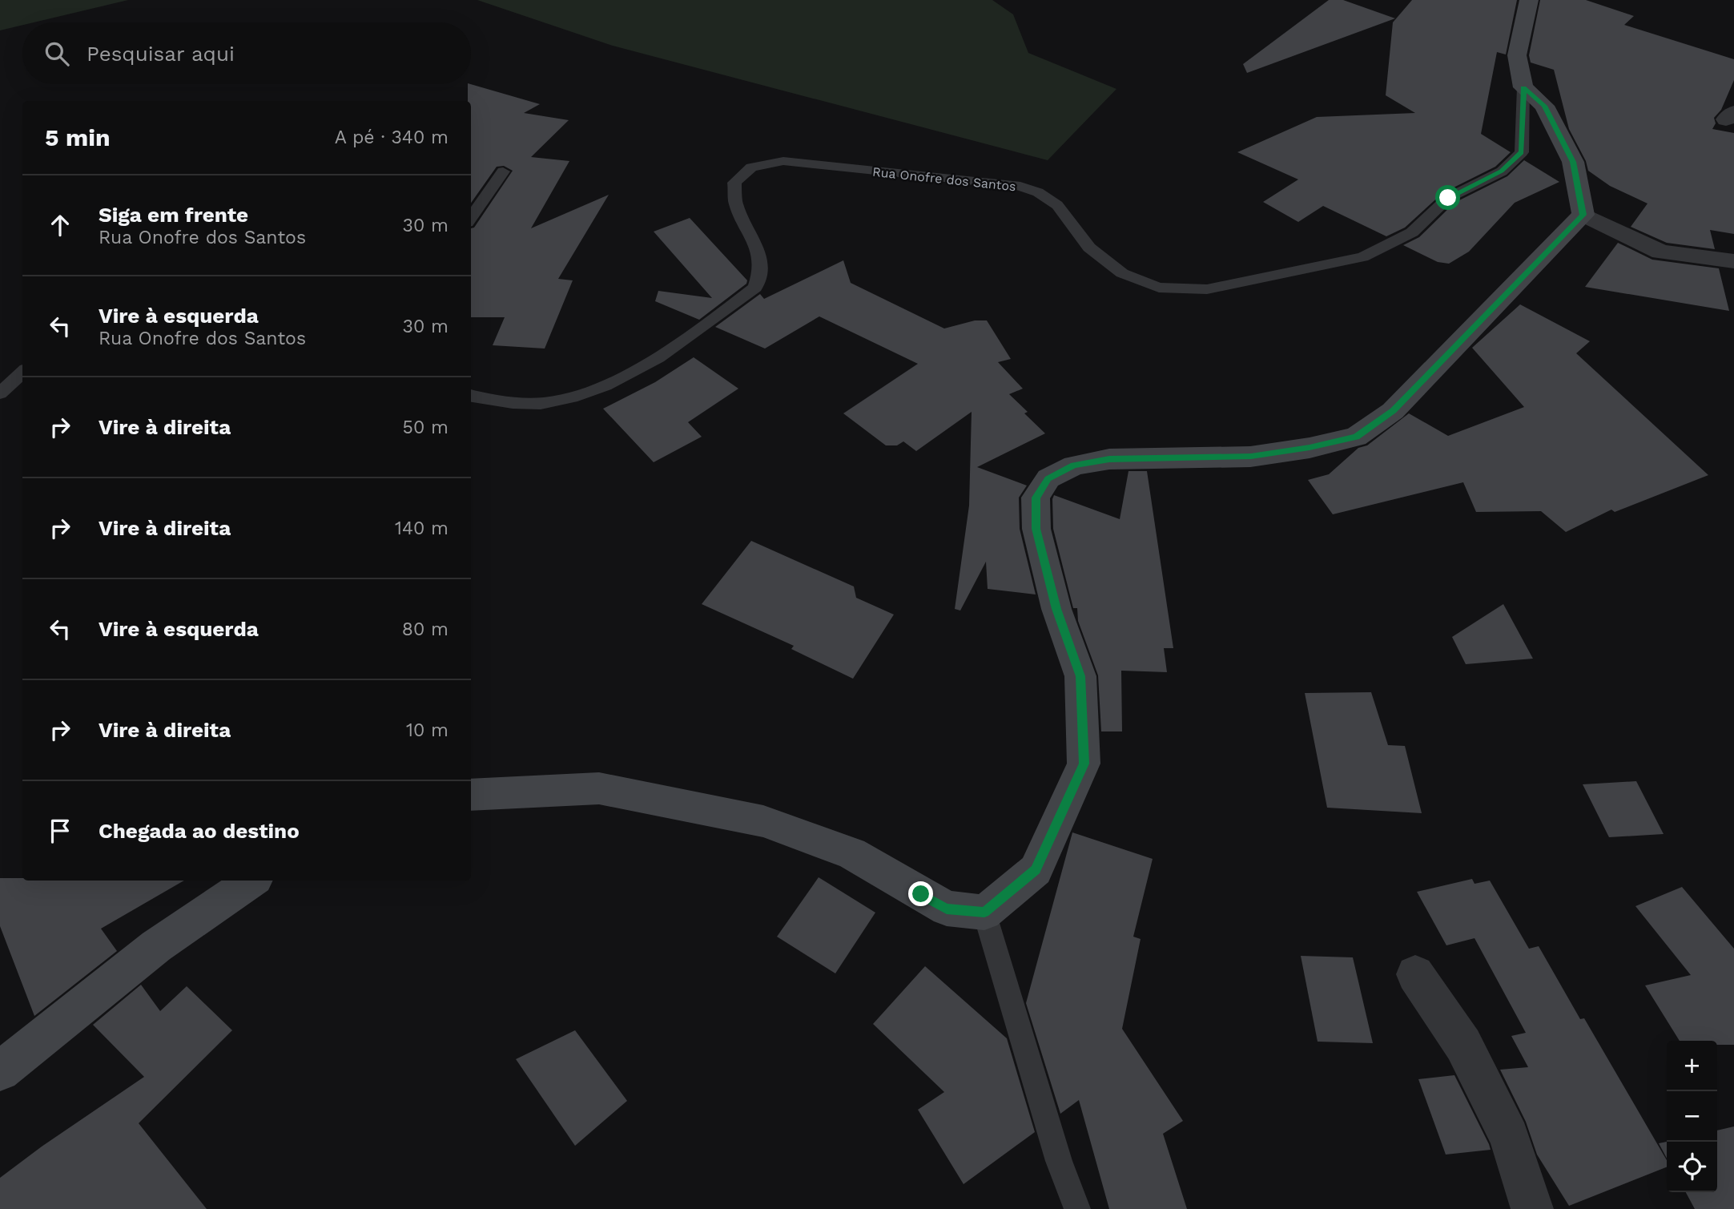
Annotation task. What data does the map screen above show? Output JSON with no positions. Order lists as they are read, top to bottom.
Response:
{
  "streets": {
    "lane": ["Rua Onofre dos Santos"]
  },
  "page": {
    "search": "Pesquisar aqui",
    "heading": ["5 min", "A pé · 340 m"],
    "list": [
      ["Siga em frente", "Rua Onofre dos Santos", "30 m"],
      ["Vire à esquerda", "Rua Onofre dos Santos", "30 m"],
      ["Vire à direita", "50 m"],
      ["Vire à direita", "140 m"],
      ["Vire à esquerda", "80 m"],
      ["Vire à direita", "10 m"],
      "Chegada ao destino"
    ],
    "map_buttons": ["+", "−"]
  }
}
